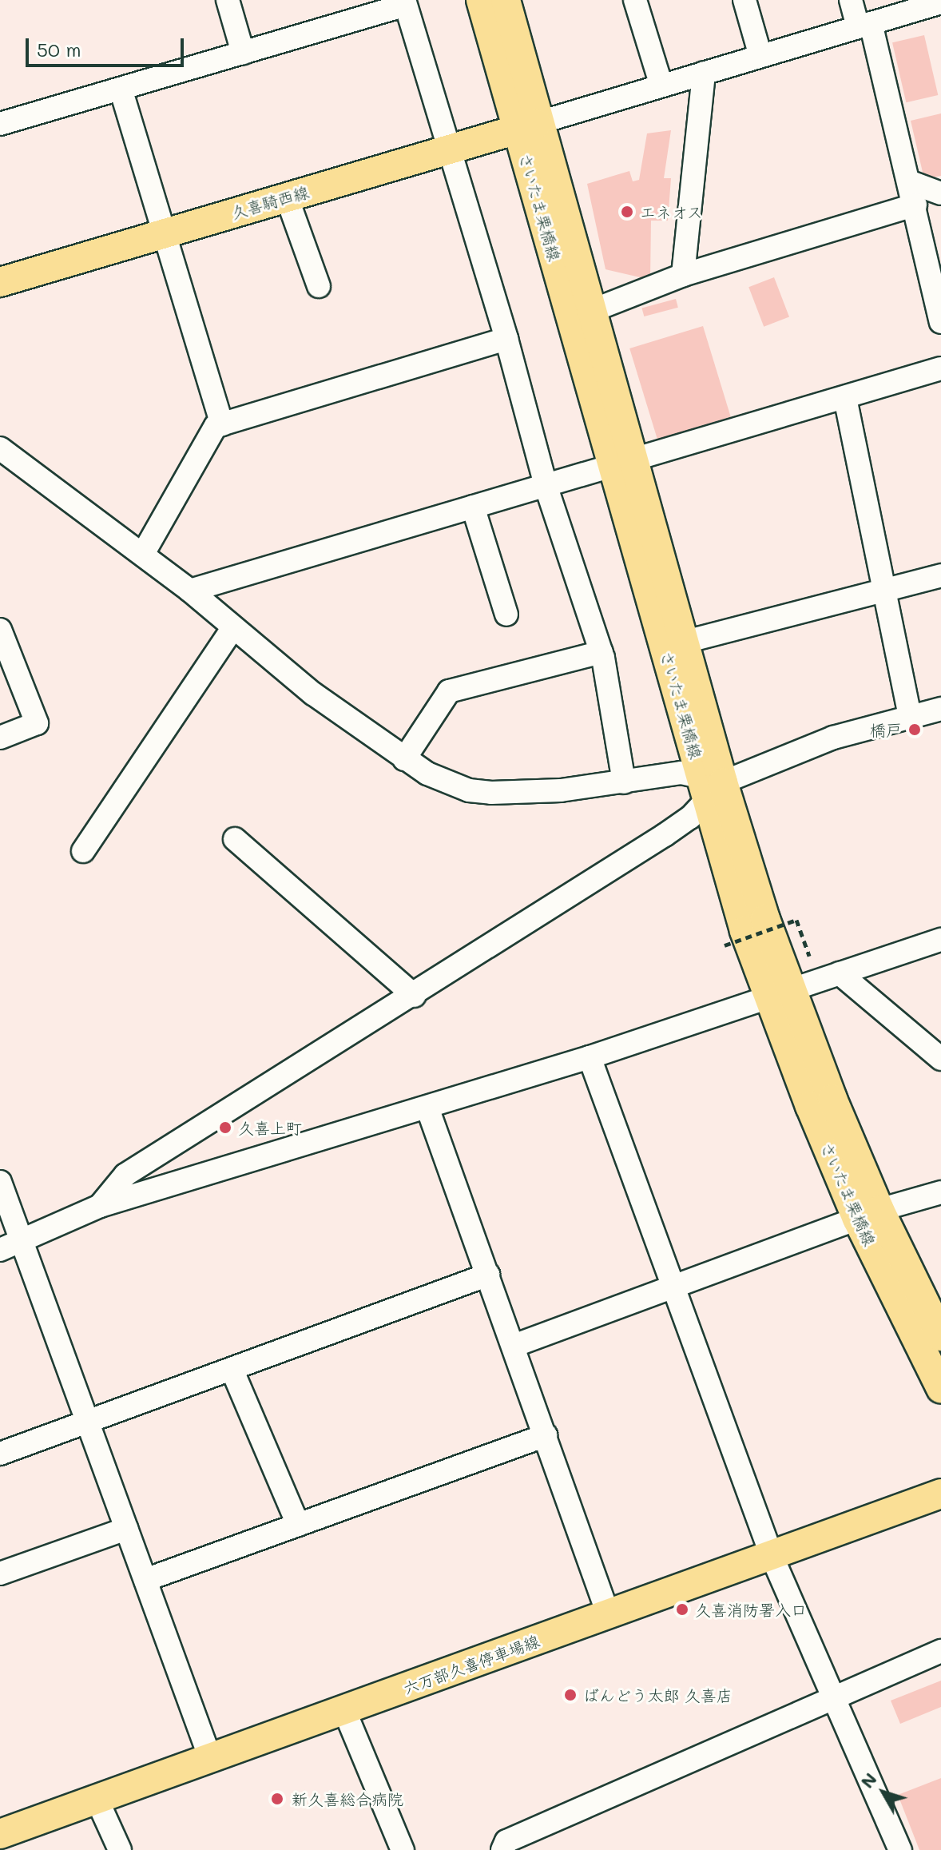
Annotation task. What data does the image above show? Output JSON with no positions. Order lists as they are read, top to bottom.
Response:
{
  "streets": {
    "main road": ["久喜騎西線", "さいたま栗橋線", "六万部久喜停車場線"]
  },
  "crossings": [
    ["久喜騎西線", "さいたま栗橋線"]
  ],
  "places": [
    "エネオス",
    "橋戸",
    "久喜上町",
    "久喜消防署入口",
    "ばんどう太郎 久喜店",
    "新久喜総合病院"
  ],
  "scale_bar": "50 m",
  "north": "top left"
}
